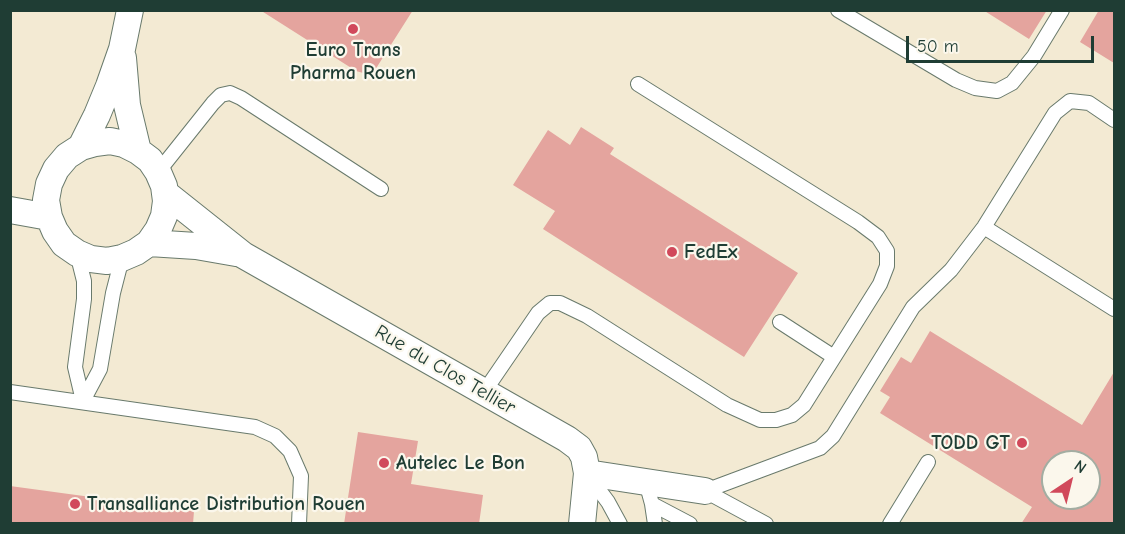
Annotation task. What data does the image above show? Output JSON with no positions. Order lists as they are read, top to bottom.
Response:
{
  "streets": {
    "street": ["Rue du Clos Tellier"]
  },
  "places": [
    "Euro Trans Pharma Rouen",
    "FedEx",
    "TODD GT",
    "Autelec Le Bon",
    "Transalliance Distribution Rouen"
  ],
  "scale_bar": "50 m",
  "north": "top right"
}
